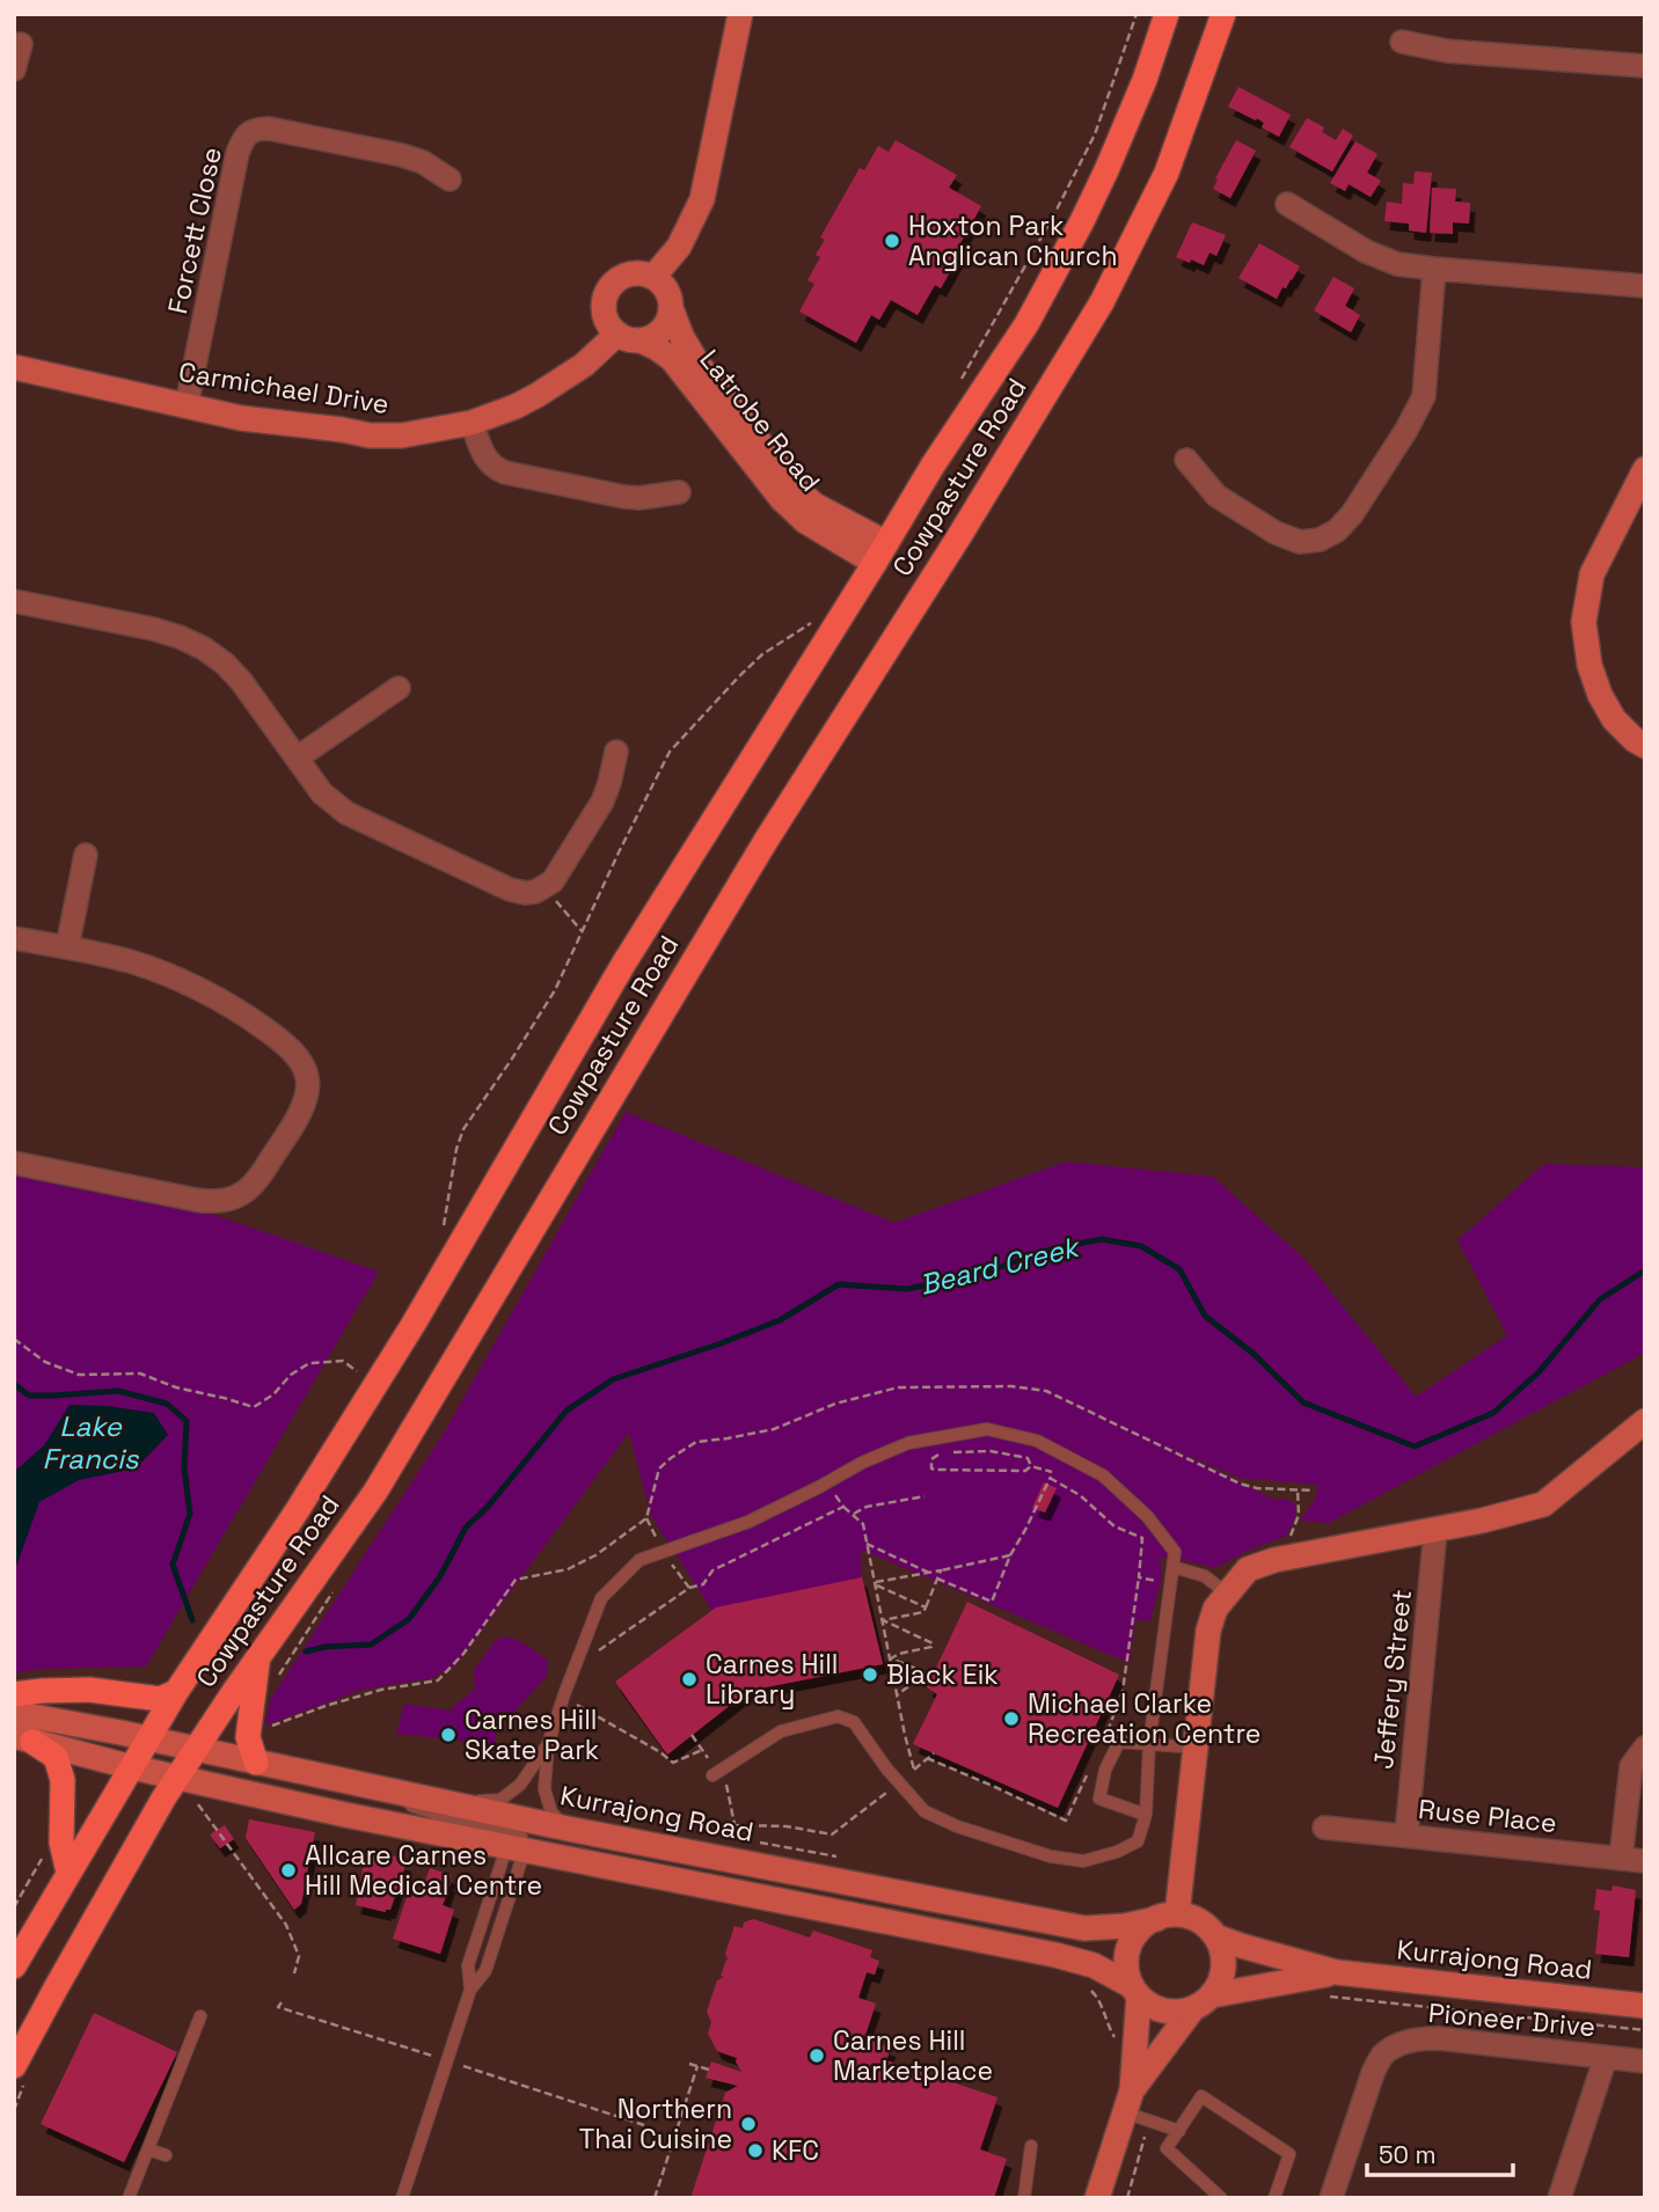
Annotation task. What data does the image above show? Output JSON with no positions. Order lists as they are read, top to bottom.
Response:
{
  "streets": {
    "main road": ["Cowpasture Road"],
    "street": [
      "Forcett Close",
      "Carmichael Drive",
      "Latrobe Road",
      "Jeffery Street",
      "Kurrajong Road",
      "Ruse Place",
      "Pioneer Drive"
    ]
  },
  "crossings": [
    ["Forcett Close", "Carmichael Drive"],
    ["Carmichael Drive", "Latrobe Road"],
    ["Latrobe Road", "Cowpasture Road"],
    ["Cowpasture Road", "Kurrajong Road"],
    ["Jeffery Street", "Ruse Place"]
  ],
  "water": ["Beard Creek", "Lake Francis"],
  "places": [
    "Hoxton Park Anglican Church",
    "Black Eik",
    "Carnes Hill Library",
    "Michael Clarke Recreation Centre",
    "Carnes Hill Skate Park",
    "Allcare Carnes Hill Medical Centre",
    "Carnes Hill Marketplace",
    "Northern Thai Cuisine",
    "KFC"
  ],
  "scale_bar": "50 m"
}
